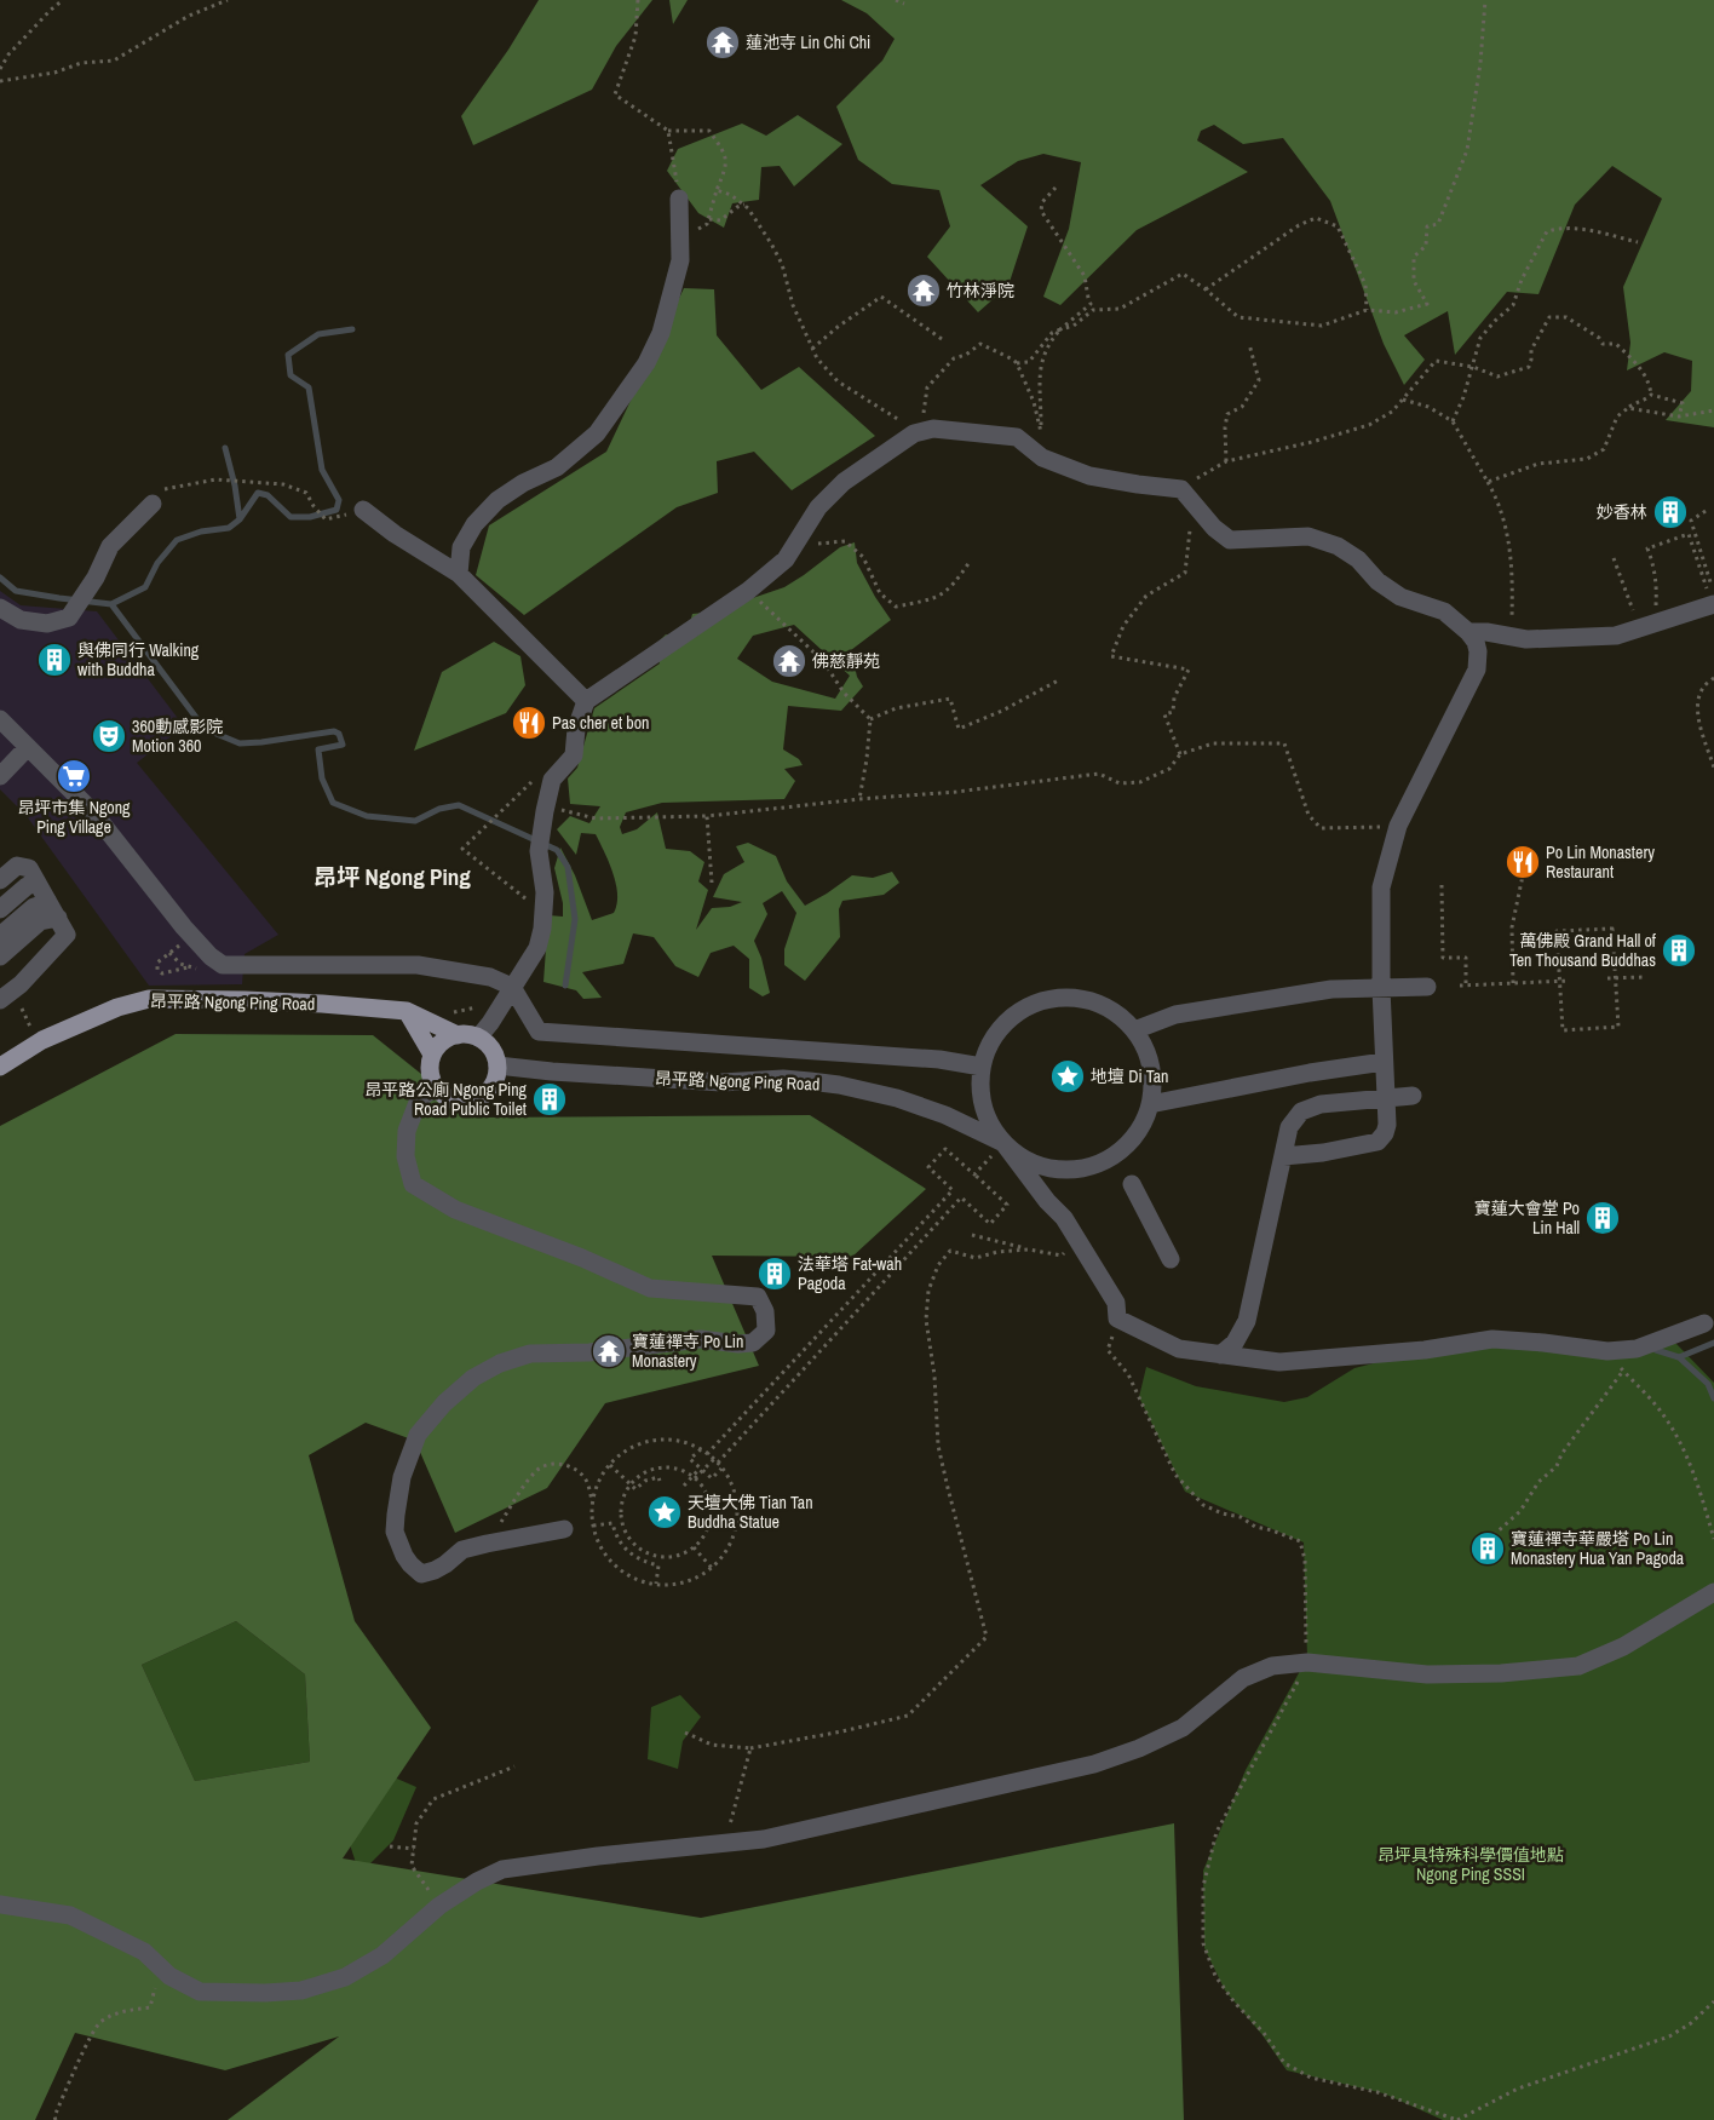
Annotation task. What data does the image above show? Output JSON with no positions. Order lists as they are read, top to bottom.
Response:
{
  "streets": {
    "main road": ["昂平路 Ngong Ping Road"]
  },
  "districts": ["昂坪 Ngong Ping"],
  "parks": ["昂坪具特殊科學價值地點 Ngong Ping SSSI"],
  "places": {
    "temple": [
      "蓮池寺 Lin Chi Chi",
      "竹林淨院",
      "佛慈靜苑",
      "寶蓮禪寺 Po Lin Monastery"
    ],
    "building": [
      "妙香林",
      "與佛同行 Walking with Buddha",
      "萬佛殿 Grand Hall of Ten Thousand Buddhas",
      "昂平路公廁 Ngong Ping Road Public Toilet",
      "寶蓮大會堂 Po Lin Hall",
      "法華塔 Fat-wah Pagoda",
      "寶蓮禪寺華嚴塔 Po Lin Monastery Hua Yan Pagoda"
    ],
    "restaurant": ["Pas cher et bon", "Po Lin Monastery Restaurant"],
    "theatre": ["360動感影院 Motion 360"],
    "supermarket": ["昂坪市集 Ngong Ping Village"],
    "place": ["地壇 Di Tan", "天壇大佛 Tian Tan Buddha Statue"]
  }
}
